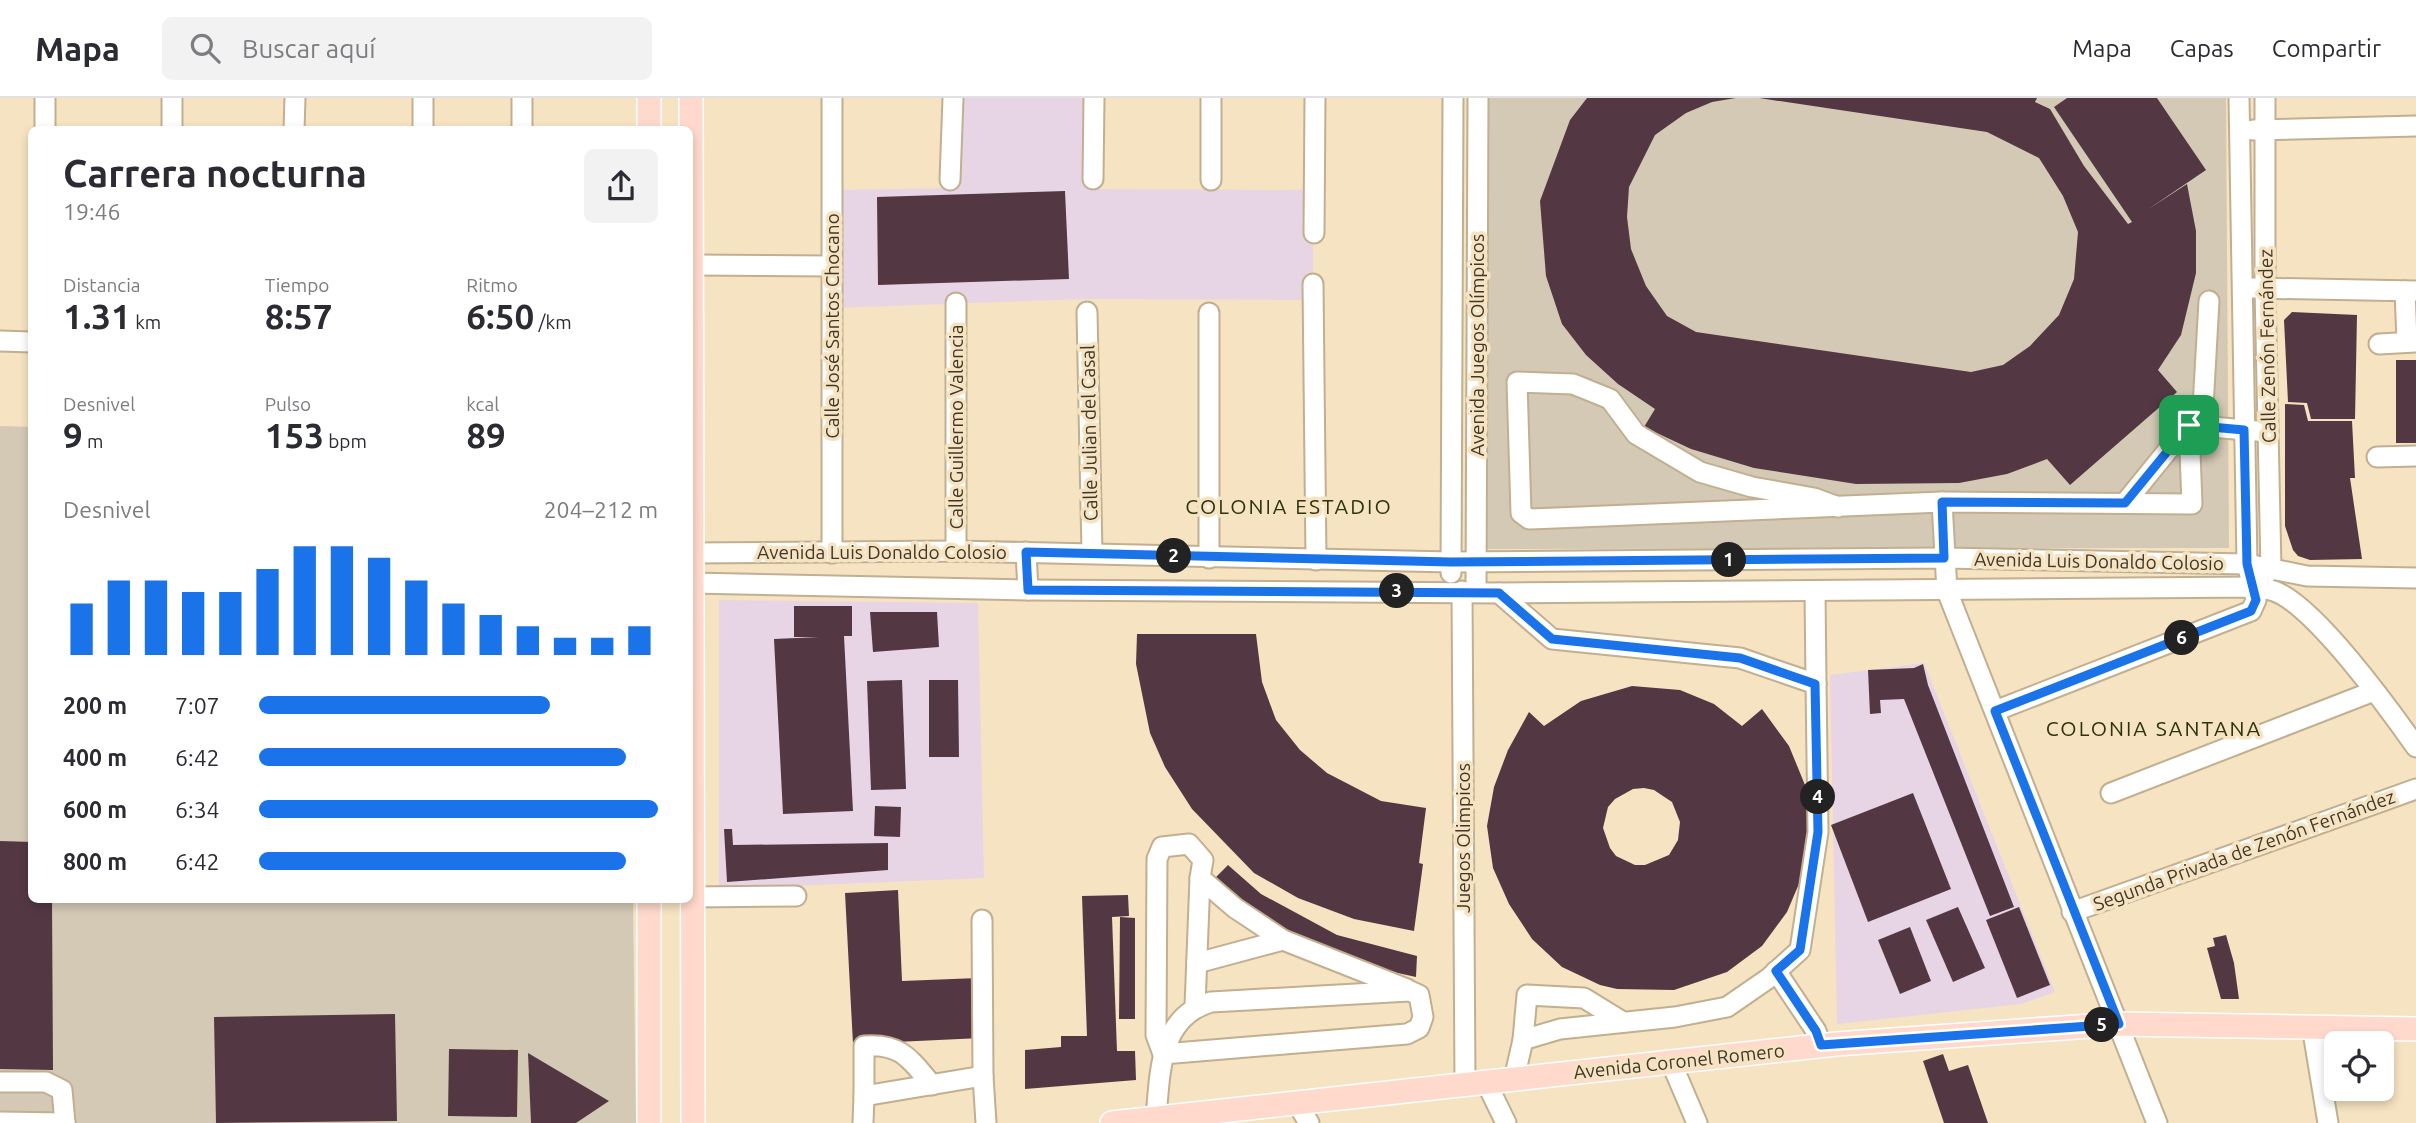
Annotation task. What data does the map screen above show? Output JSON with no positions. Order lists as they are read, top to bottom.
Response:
{
  "streets": {
    "main road": ["Avenida Coronel Romero"],
    "street": [
      "Calle José Santos Chocano",
      "Avenida Juegos Olímpicos",
      "Calle Zenón Fernández",
      "Calle Guillermo Valencia",
      "Calle Julian del Casal",
      "Avenida Luis Donaldo Colosio",
      "Juegos Olimpicos",
      "Segunda Privada de Zenón Fernández"
    ]
  },
  "crossings": [
    ["Calle José Santos Chocano", "Avenida Luis Donaldo Colosio"],
    ["Avenida Juegos Olímpicos", "Avenida Luis Donaldo Colosio"],
    ["Avenida Juegos Olímpicos", "Juegos Olimpicos"],
    ["Calle Zenón Fernández", "Avenida Luis Donaldo Colosio"],
    ["Calle Guillermo Valencia", "Avenida Luis Donaldo Colosio"],
    ["Calle Julian del Casal", "Avenida Luis Donaldo Colosio"],
    ["Avenida Luis Donaldo Colosio", "Juegos Olimpicos"],
    ["Juegos Olimpicos", "Avenida Coronel Romero"]
  ],
  "districts": ["COLONIA ESTADIO", "COLONIA SANTANA"],
  "page": {
    "header": "Mapa",
    "search": "Buscar aquí",
    "nav": ["Mapa", "Capas", "Compartir"],
    "heading": ["Carrera nocturna", "19:46"],
    "stats": [
      ["Distancia", "1.31 km"],
      ["Tiempo", "8:57"],
      ["Ritmo", "6:50 /km"],
      ["Desnivel", "9 m"],
      ["Pulso", "153 bpm"],
      ["kcal", "89"]
    ],
    "chart": ["Desnivel", "204–212 m"],
    "pins": [
      "2",
      "1",
      "3",
      "6",
      "4",
      "5"
    ],
    "list": [
      {
        "name": "200 m",
        "note": "7:07"
      },
      {
        "name": "400 m",
        "note": "6:42"
      },
      {
        "name": "600 m",
        "note": "6:34"
      },
      {
        "name": "800 m",
        "note": "6:42"
      }
    ]
  }
}
